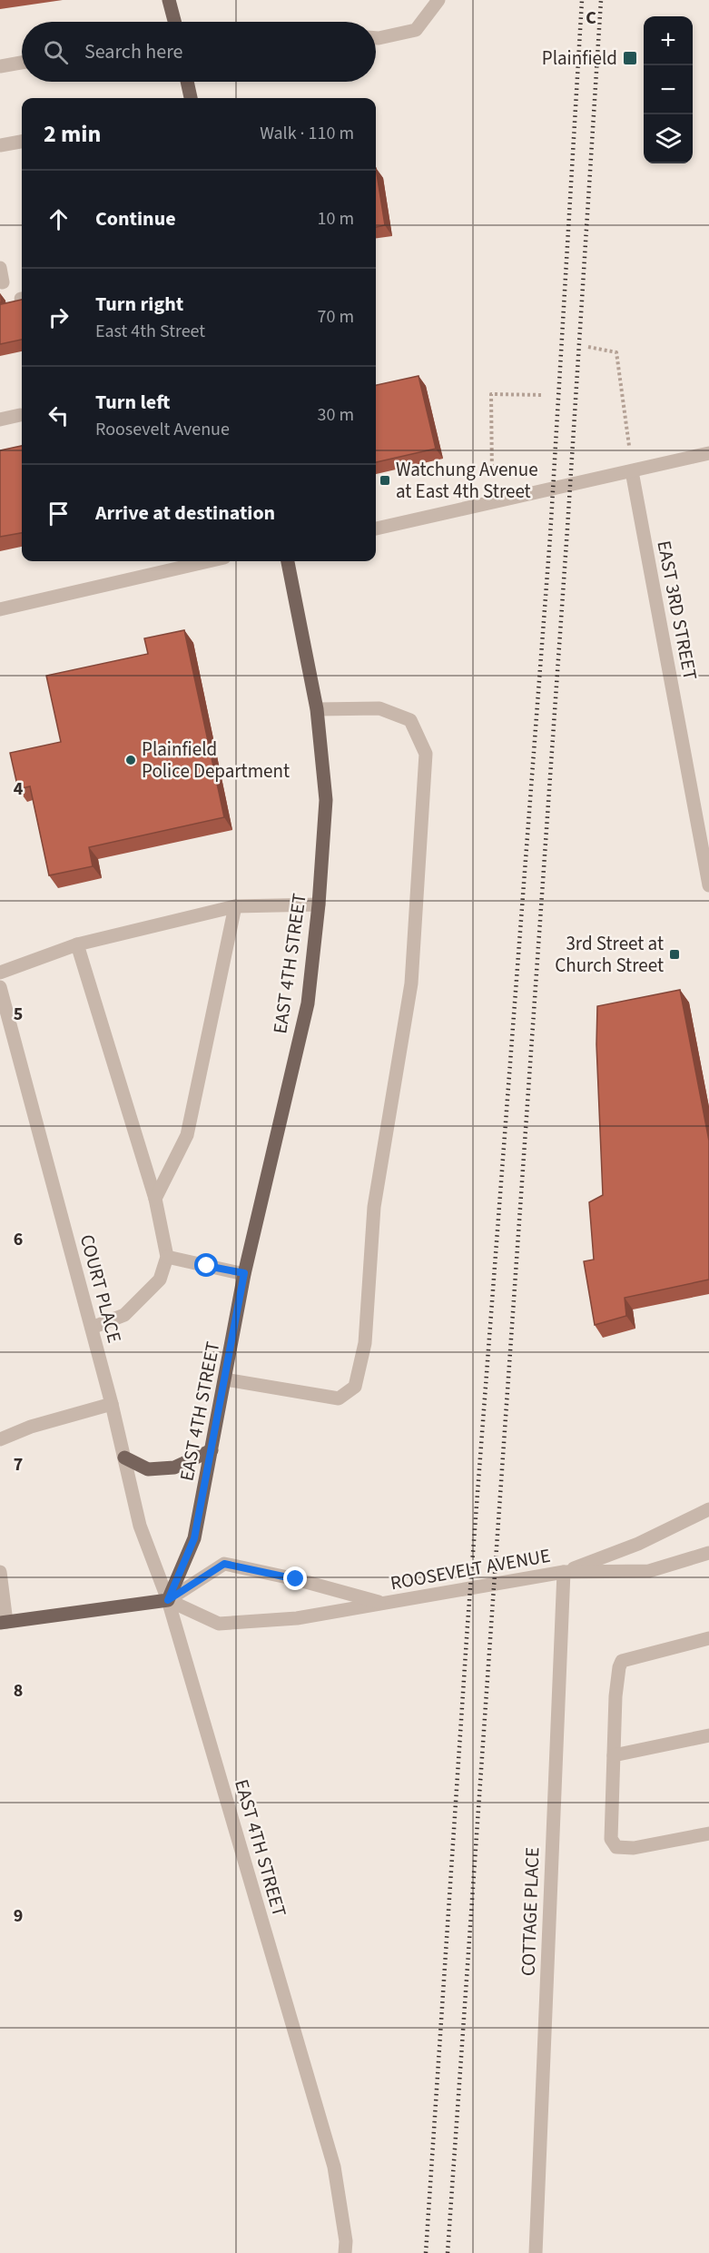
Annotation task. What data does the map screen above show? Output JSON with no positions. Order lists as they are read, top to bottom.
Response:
{
  "streets": {
    "main road": ["EAST 4TH STREET", "ROOSEVELT AVENUE"],
    "street": ["EAST 3RD STREET", "COURT PLACE", "COTTAGE PLACE"]
  },
  "crossings": [
    ["EAST 4TH STREET", "COURT PLACE"],
    ["EAST 4TH STREET", "ROOSEVELT AVENUE"],
    ["COURT PLACE", "ROOSEVELT AVENUE"],
    ["ROOSEVELT AVENUE", "COTTAGE PLACE"]
  ],
  "places": {
    "transit": ["Plainfield", "Watchung Avenue at East 4th Street", "3rd Street at Church Street"],
    "other": ["Plainfield Police Department"]
  },
  "page": {
    "map_buttons": ["+", "−"],
    "search": "Search here",
    "heading": ["2 min", "Walk · 110 m"],
    "list": [
      ["Continue", "10 m"],
      ["Turn right", "East 4th Street", "70 m"],
      ["Turn left", "Roosevelt Avenue", "30 m"],
      "Arrive at destination"
    ]
  },
  "grid": {
    "columns": ["C"],
    "rows": [
      "4",
      "5",
      "6",
      "7",
      "8",
      "9"
    ]
  }
}
